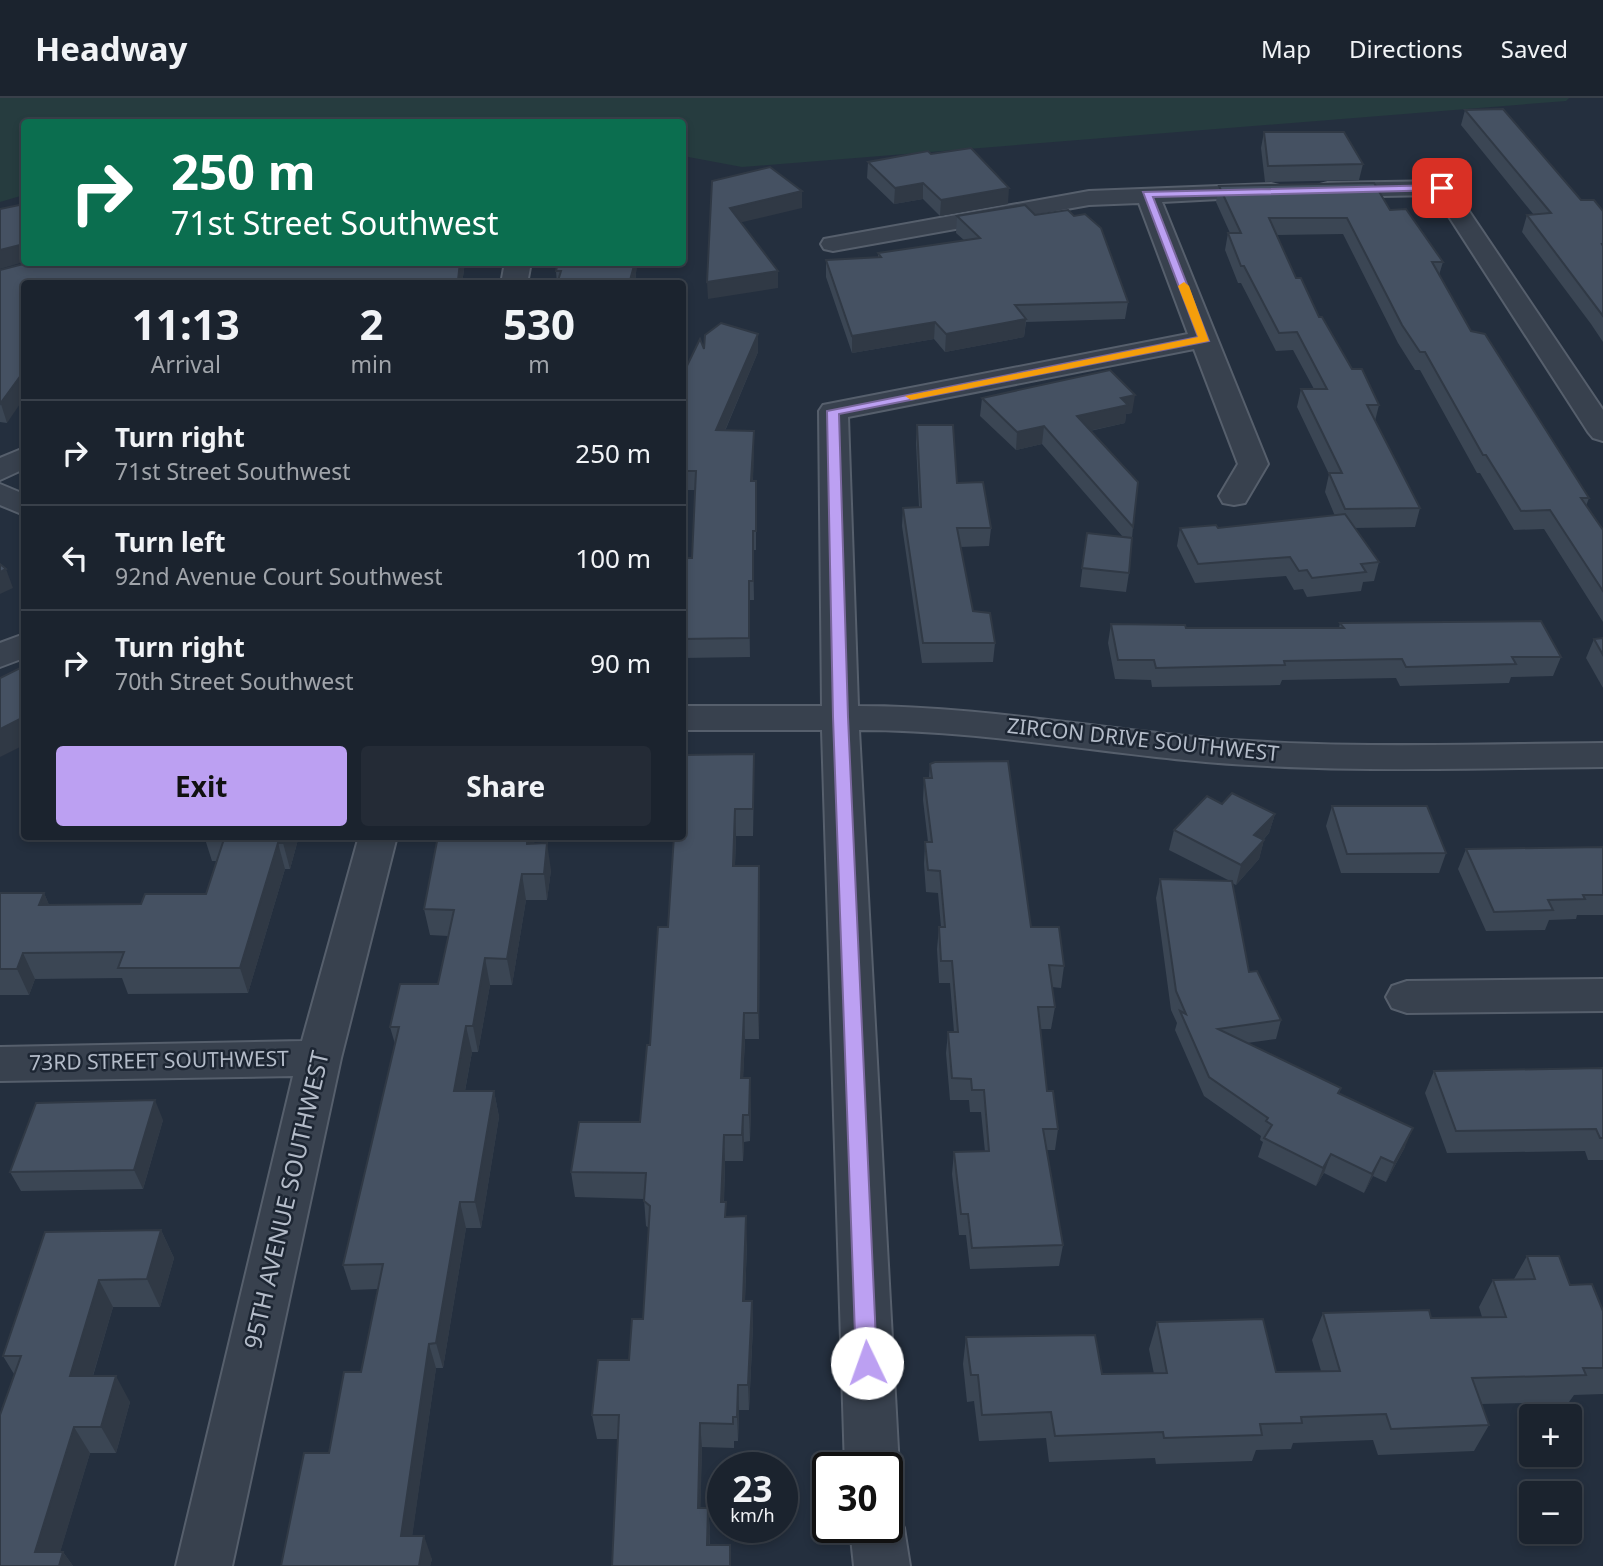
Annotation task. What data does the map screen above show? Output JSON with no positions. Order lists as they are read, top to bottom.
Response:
{
  "streets": {
    "street": ["ZIRCON DRIVE SOUTHWEST", "73RD STREET SOUTHWEST", "95TH AVENUE SOUTHWEST"]
  },
  "crossings": [
    ["73RD STREET SOUTHWEST", "95TH AVENUE SOUTHWEST"]
  ],
  "page": {
    "header": "Headway",
    "nav": ["Map", "Directions", "Saved"],
    "turn": ["250 m", "71st Street Southwest"],
    "eta": [
      "11:13",
      "Arrival",
      "2",
      "min",
      "530",
      "m"
    ],
    "list": [
      {
        "name": "Turn right",
        "note": "71st Street Southwest",
        "value": "250 m"
      },
      {
        "name": "Turn left",
        "note": "92nd Avenue Court Southwest",
        "value": "100 m"
      },
      {
        "name": "Turn right",
        "note": "70th Street Southwest",
        "value": "90 m"
      }
    ],
    "buttons": ["Exit", "Share"],
    "map_buttons": ["+", "−"],
    "speed": "23 km/h",
    "limit": "30"
  }
}
